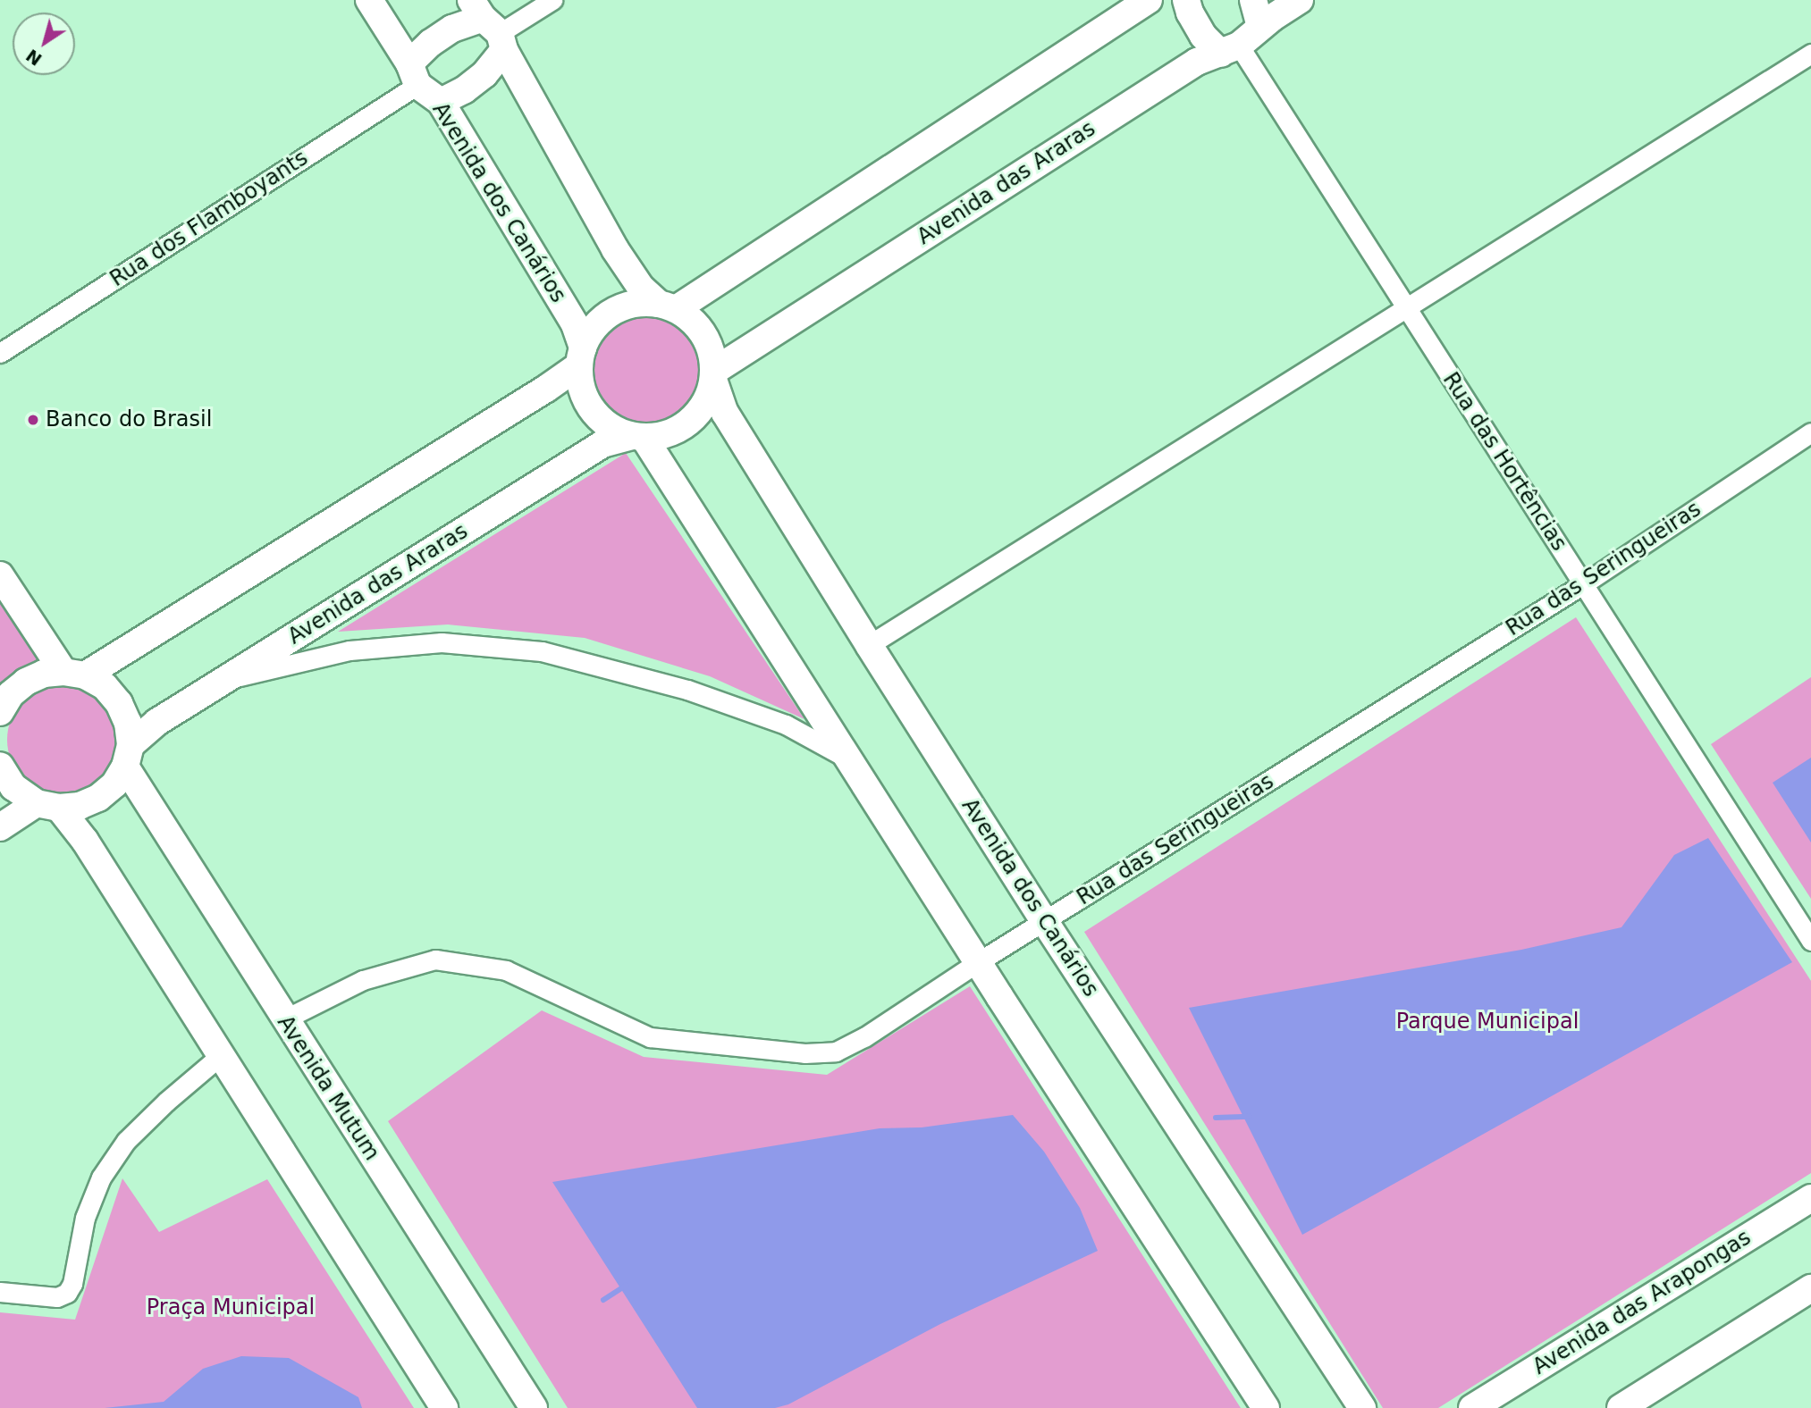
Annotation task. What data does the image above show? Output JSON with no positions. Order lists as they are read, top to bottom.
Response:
{
  "streets": {
    "street": [
      "Avenida das Araras",
      "Avenida dos Canários",
      "Rua dos Flamboyants",
      "Rua das Hortências",
      "Rua das Seringueiras",
      "Avenida Mutum",
      "Avenida das Arapongas"
    ]
  },
  "crossings": [
    ["Avenida das Araras", "Avenida dos Canários"],
    ["Avenida das Araras", "Rua das Hortências"],
    ["Avenida das Araras", "Avenida Mutum"],
    ["Avenida dos Canários", "Rua dos Flamboyants"],
    ["Avenida dos Canários", "Rua das Seringueiras"],
    ["Rua das Hortências", "Rua das Seringueiras"],
    ["Rua das Seringueiras", "Avenida Mutum"]
  ],
  "parks": ["Parque Municipal", "Praça Municipal"],
  "places": ["Banco do Brasil"],
  "north": "bottom left"
}
